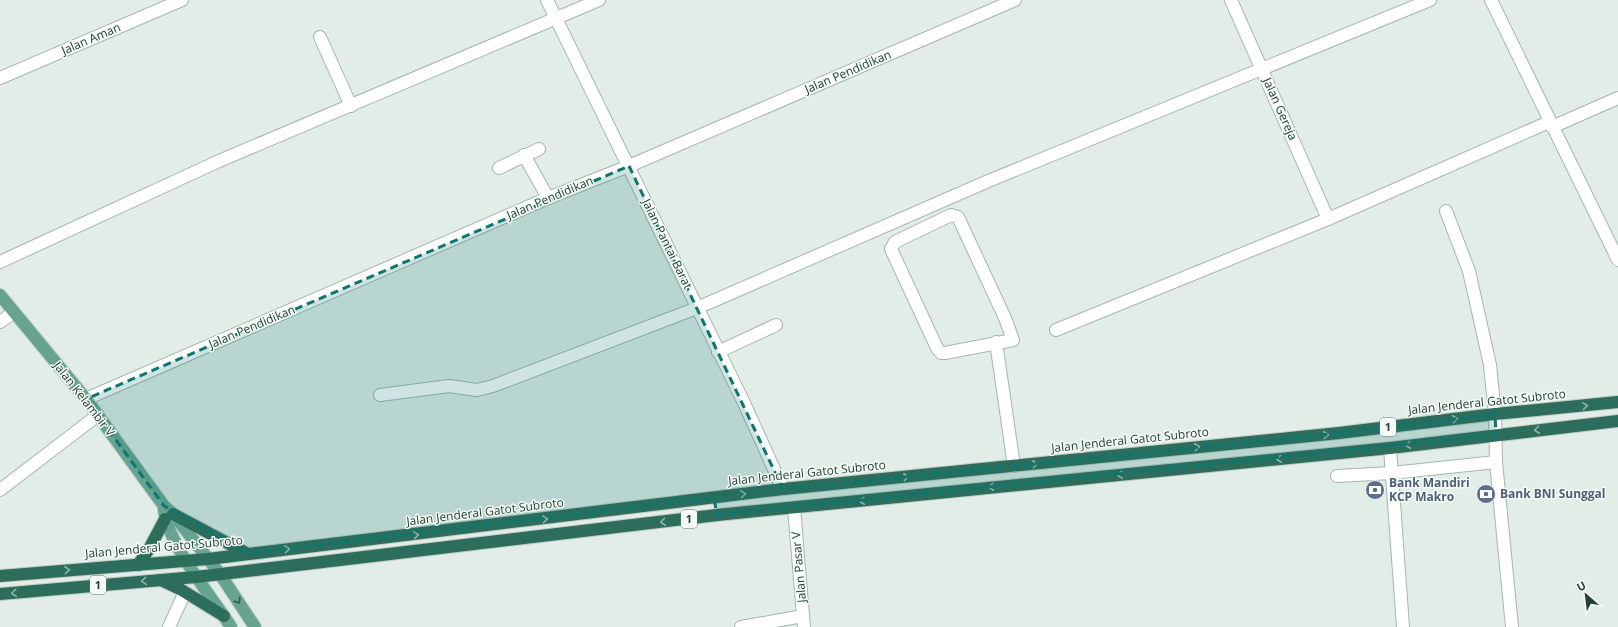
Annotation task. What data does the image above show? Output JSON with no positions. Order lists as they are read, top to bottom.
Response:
{
  "streets": {
    "highway": ["Jalan Jenderal Gatot Subroto", "1"],
    "main road": ["Jalan Kelambir V"],
    "street": [
      "Jalan Aman",
      "Jalan Pendidikan",
      "Jalan Gereja",
      "Jalan Pantai Barat",
      "Jalan Pasar V"
    ]
  },
  "crossings": [
    ["Jalan Pendidikan", "Jalan Pantai Barat"],
    ["Jalan Pendidikan", "Jalan Kelambir V"],
    ["Jalan Pantai Barat", "Jalan Jenderal Gatot Subroto"],
    ["Jalan Kelambir V", "Jalan Jenderal Gatot Subroto"],
    ["Jalan Kelambir V", "1"],
    ["1", "Jalan Pasar V"]
  ],
  "places": {
    "bank": ["Bank Mandiri KCP Makro", "Bank BNI Sunggal"]
  },
  "north": "top left"
}
